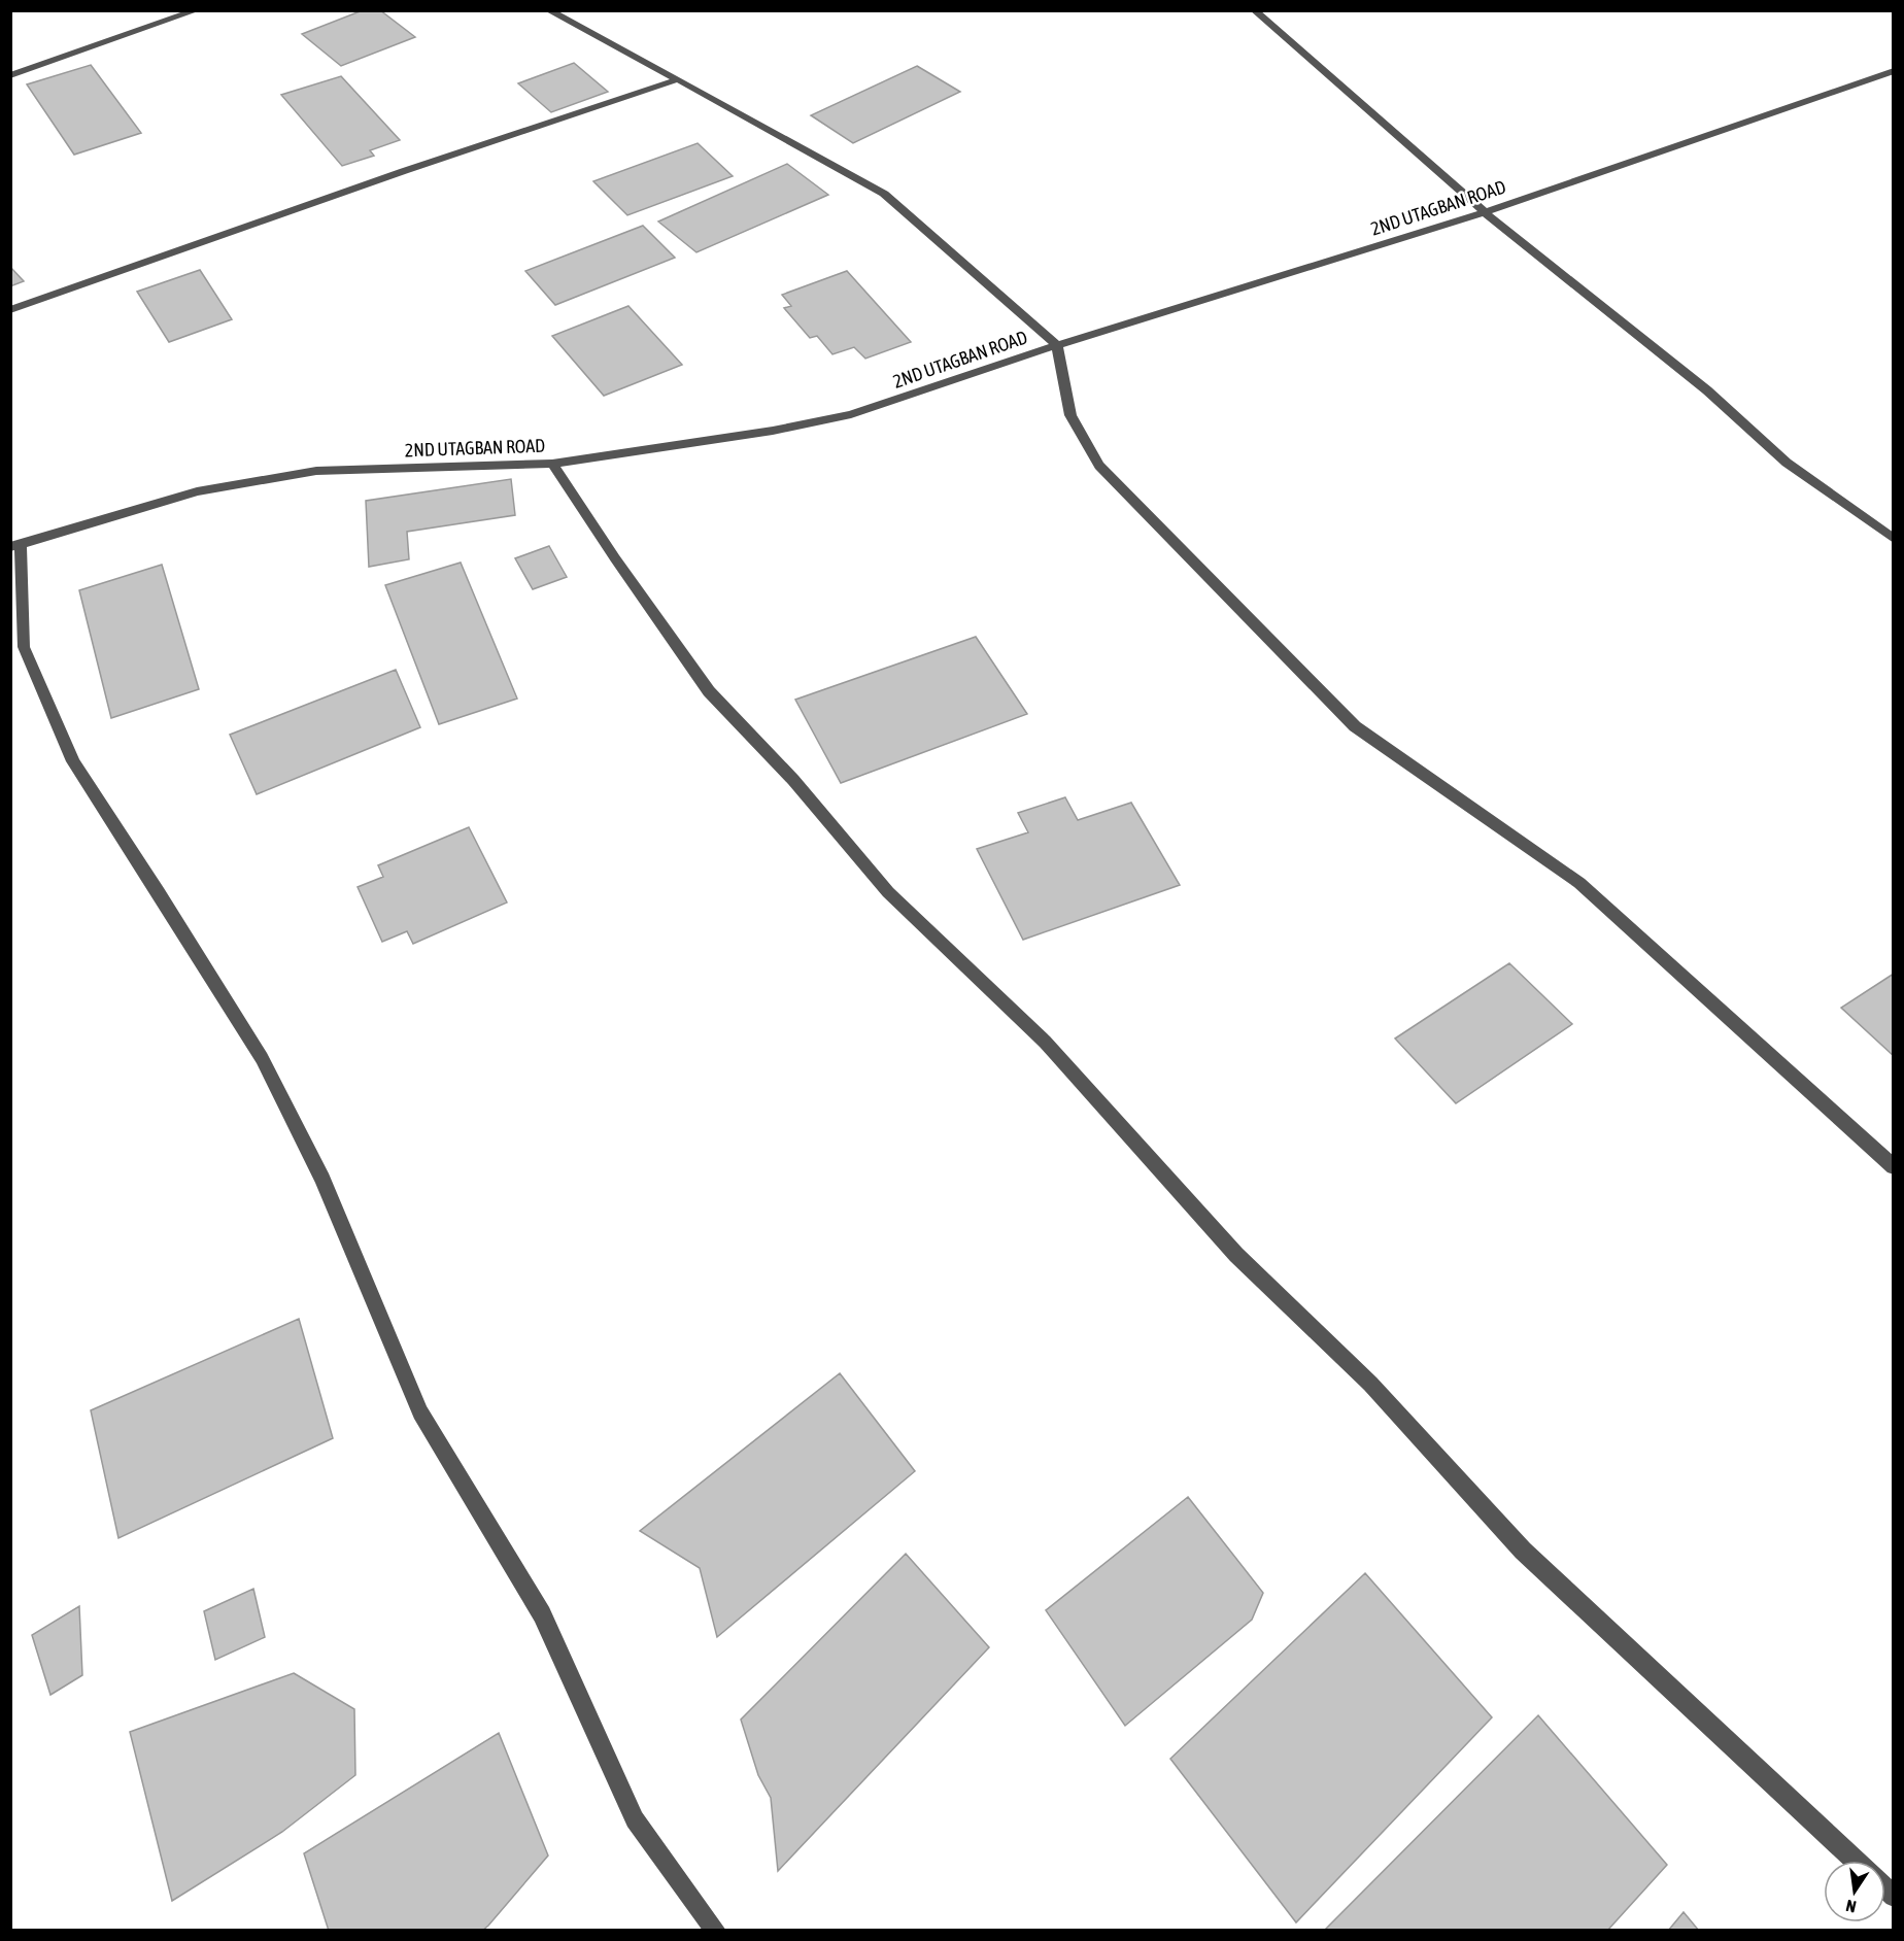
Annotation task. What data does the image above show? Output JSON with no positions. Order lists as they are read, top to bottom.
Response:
{
  "streets": {
    "street": ["2ND UTAGBAN ROAD"]
  },
  "north": "bottom"
}
